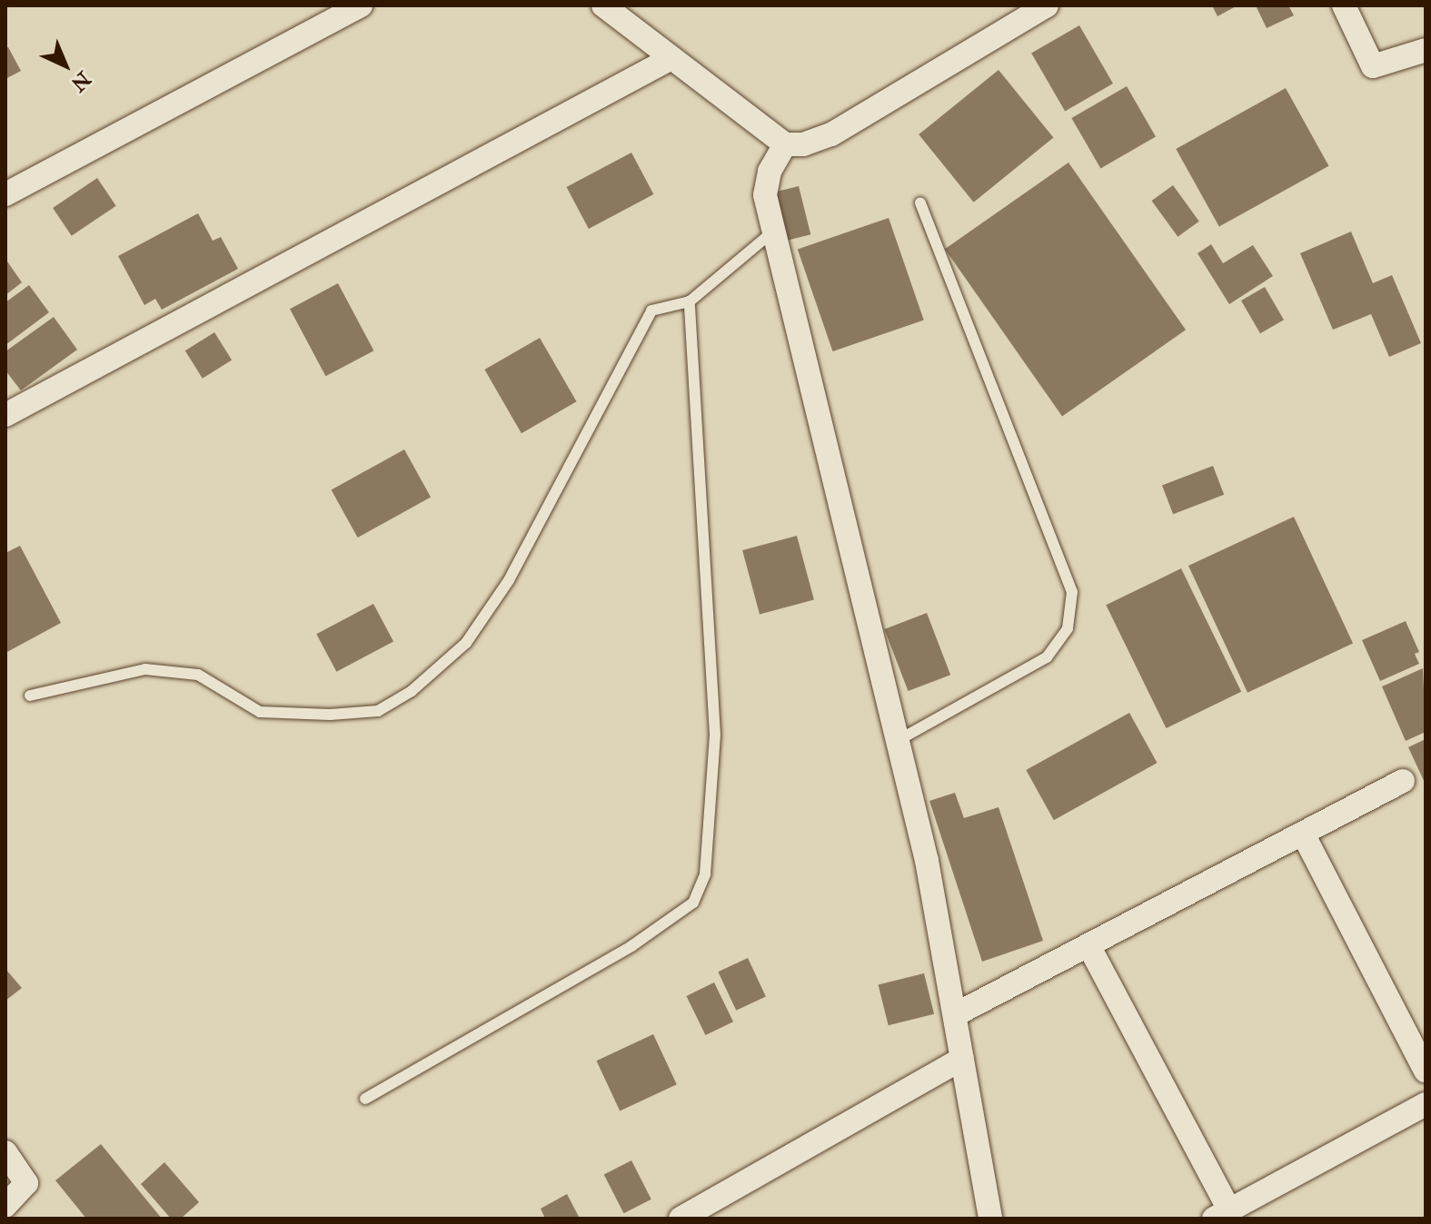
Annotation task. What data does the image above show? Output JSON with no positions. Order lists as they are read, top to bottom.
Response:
{
  "north": "bottom right"
}
